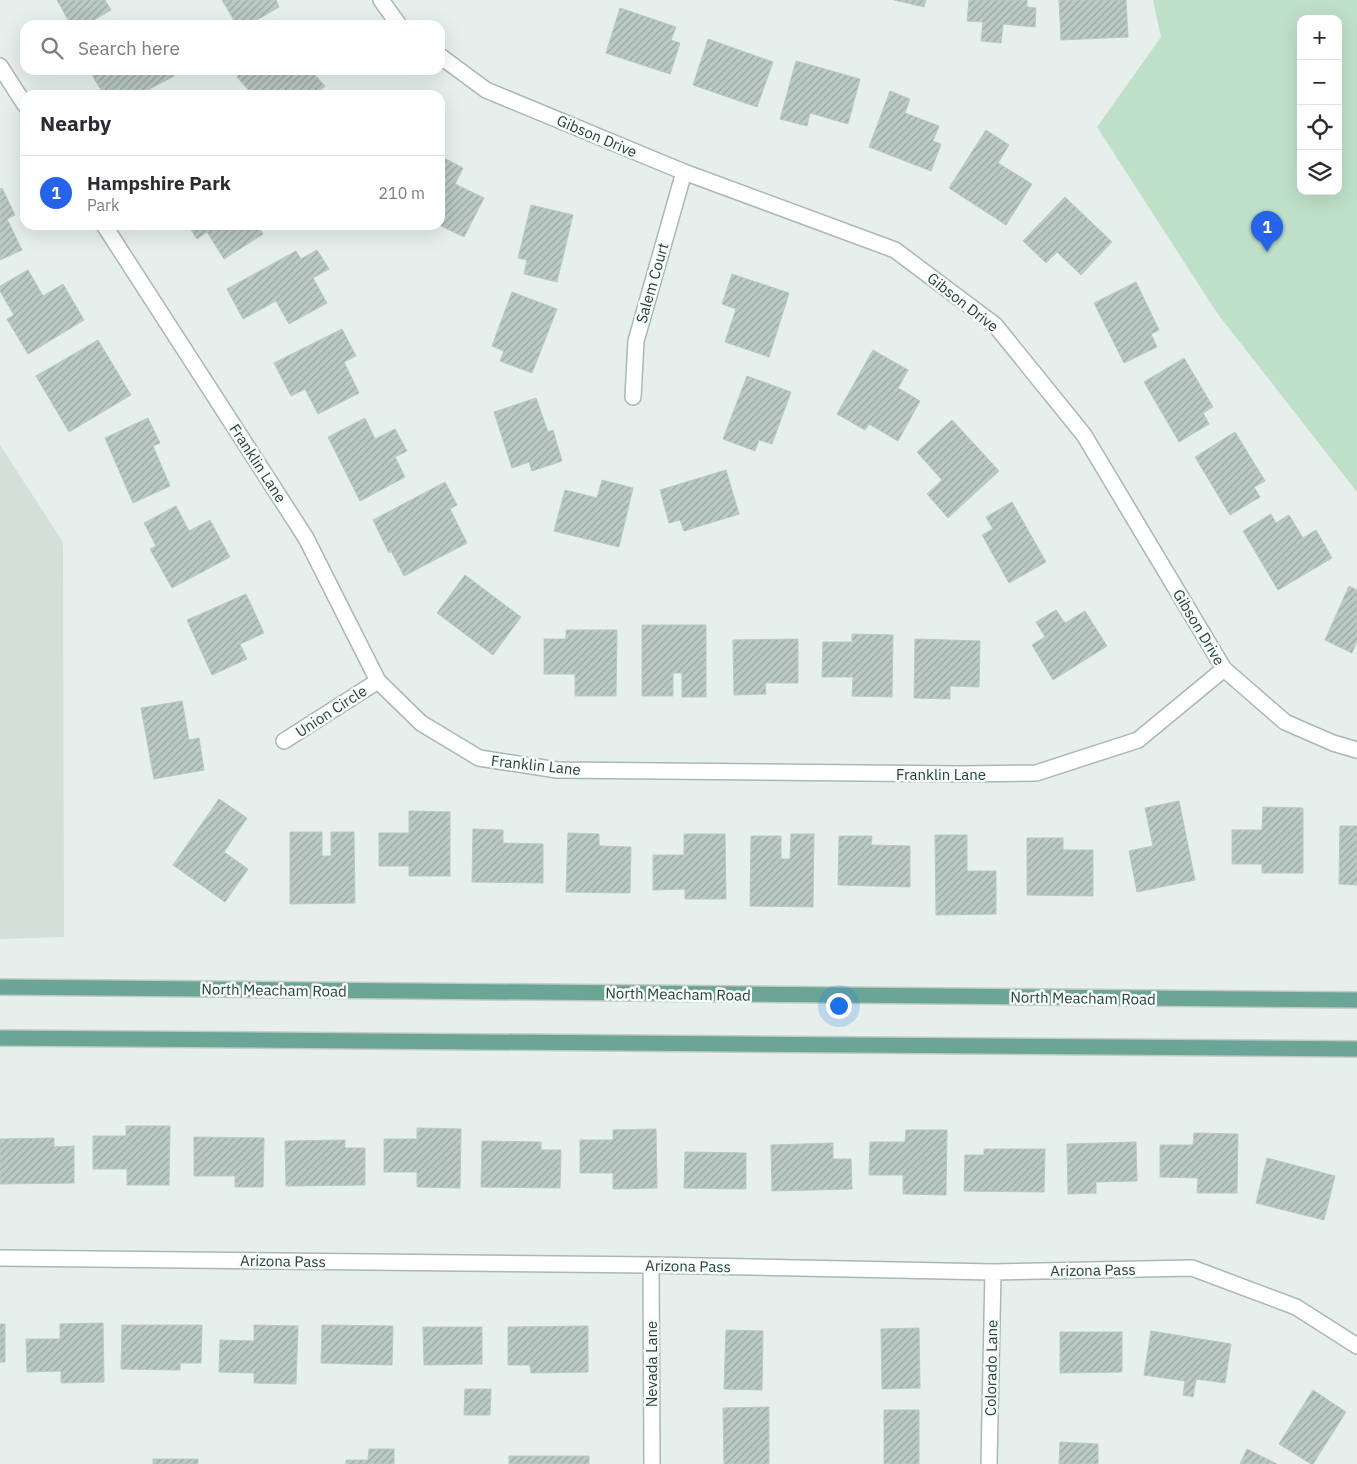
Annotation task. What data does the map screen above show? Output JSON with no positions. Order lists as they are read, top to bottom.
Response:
{
  "streets": {
    "main road": ["North Meacham Road"],
    "street": [
      "Gibson Drive",
      "Salem Court",
      "Franklin Lane",
      "Union Circle",
      "Arizona Pass",
      "Nevada Lane",
      "Colorado Lane"
    ]
  },
  "crossings": [
    ["Gibson Drive", "Salem Court"],
    ["Gibson Drive", "Franklin Lane"],
    ["Franklin Lane", "Union Circle"],
    ["Arizona Pass", "Nevada Lane"],
    ["Arizona Pass", "Colorado Lane"]
  ],
  "page": {
    "map_buttons": ["+", "−"],
    "search": "Search here",
    "heading": "Nearby",
    "list": [
      {
        "mark": "1",
        "name": "Hampshire Park",
        "note": "Park",
        "value": "210 m"
      }
    ],
    "pins": "1"
  }
}
